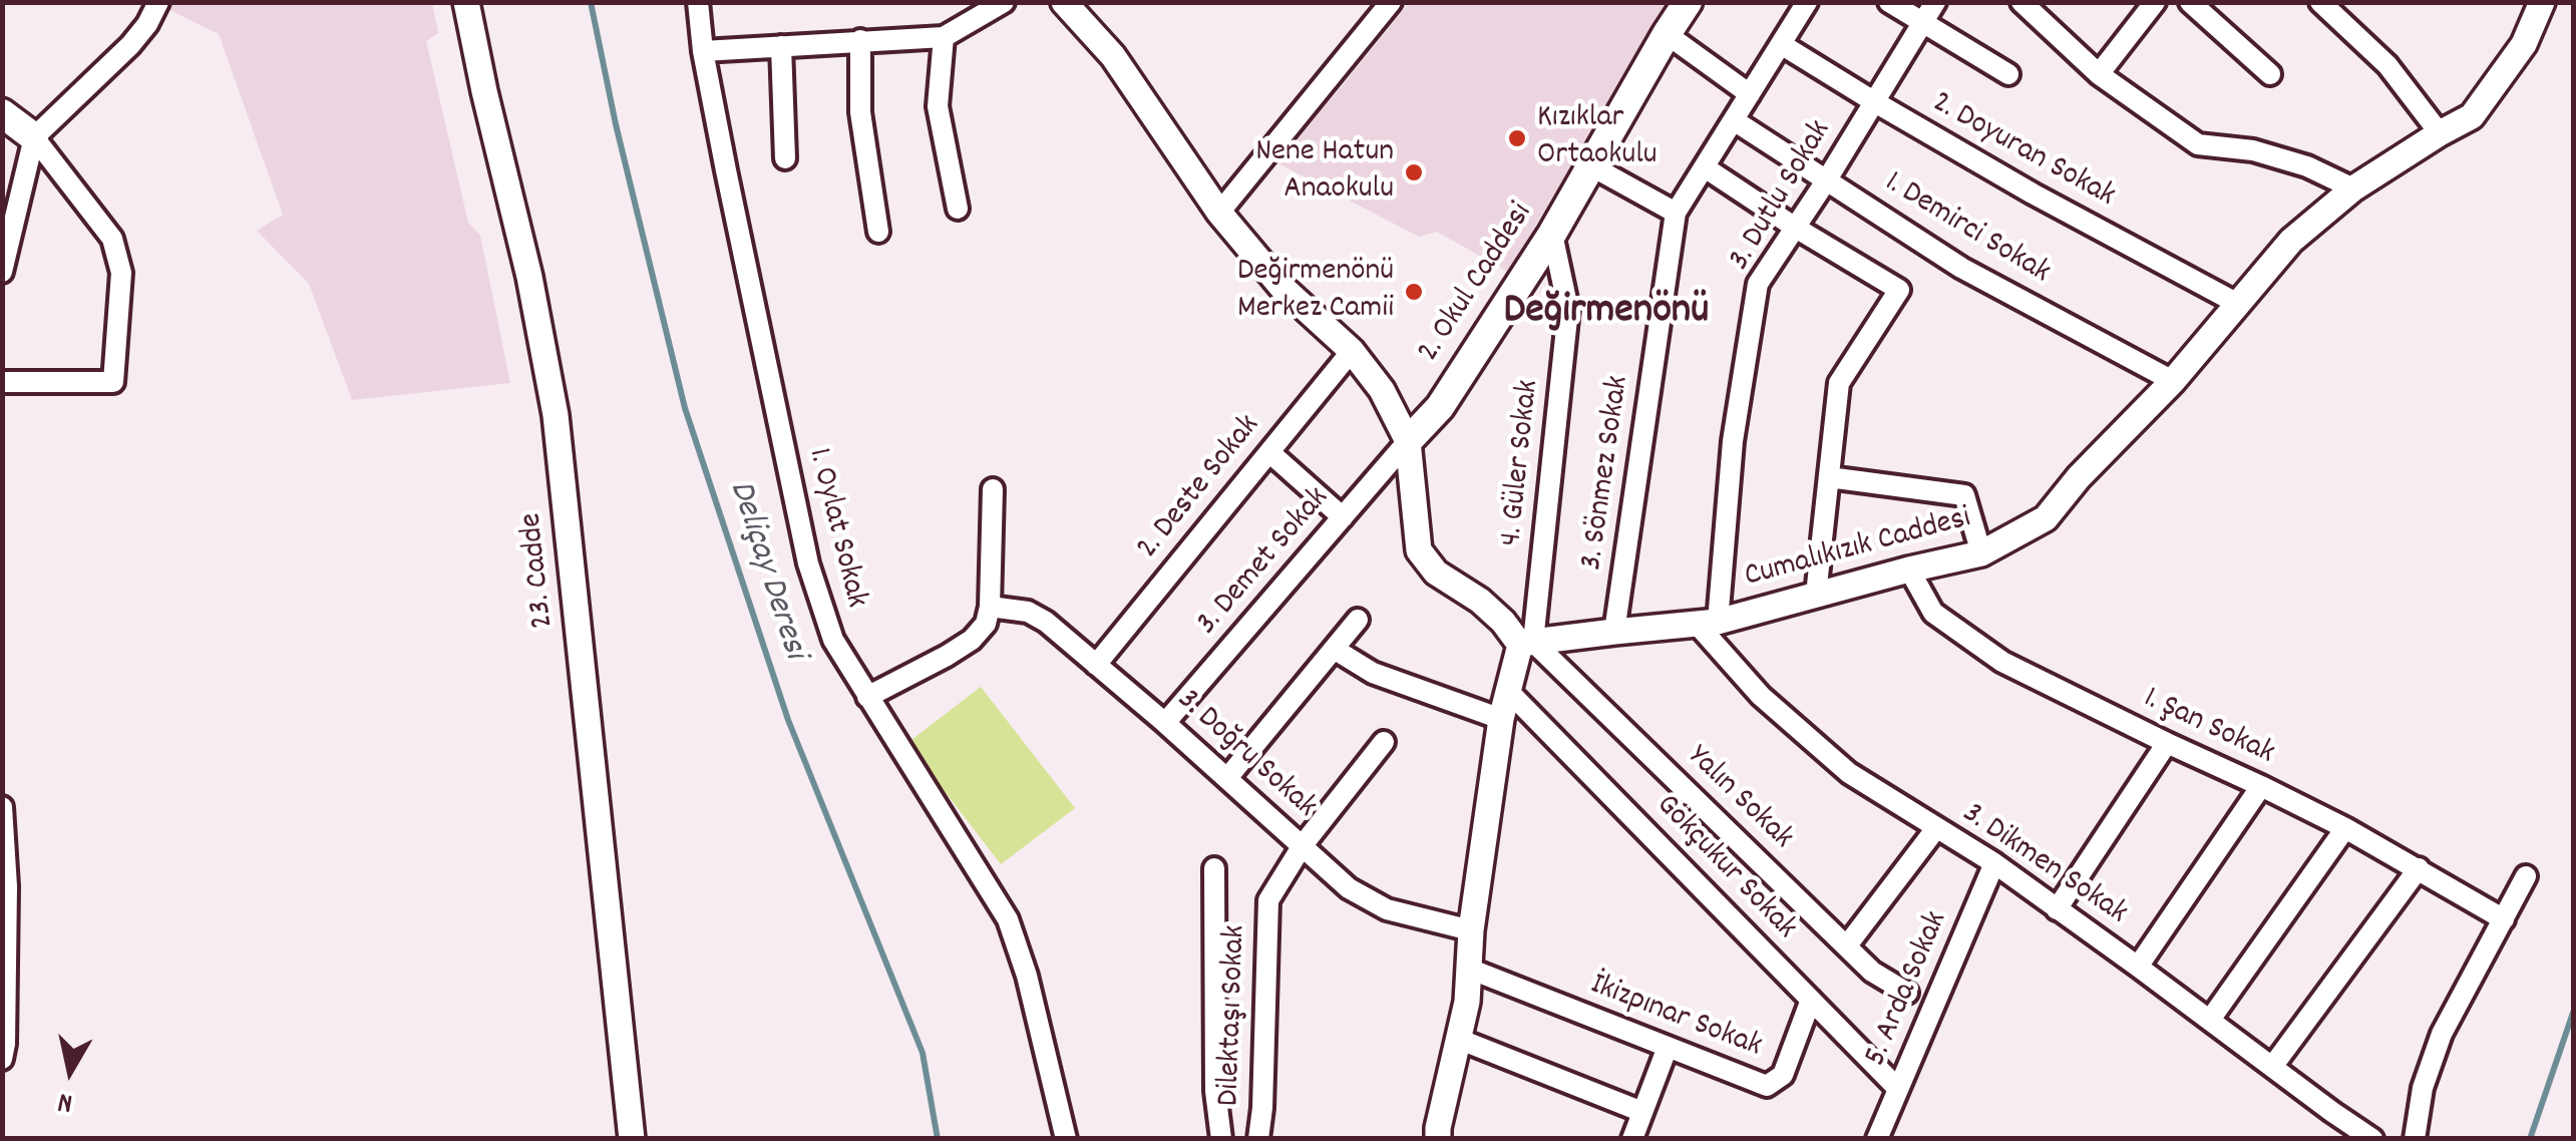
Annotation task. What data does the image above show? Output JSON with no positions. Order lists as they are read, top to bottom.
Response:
{
  "streets": {
    "main road": ["2. Okul Caddesi"],
    "street": [
      "2. Doyuran Sokak",
      "3. Dutlu Sokak",
      "1. Demirci Sokak",
      "4. Güler Sokak",
      "3. Sönmez Sokak",
      "2. Deste Sokak",
      "1. Oylat Sokak",
      "Cumalıkızık Caddesi",
      "3. Demet Sokak",
      "23. Cadde",
      "1. Şan Sokak",
      "3. Doğru Sokak",
      "Yalın Sokak",
      "3. Dikmen Sokak",
      "Gökçukur Sokak",
      "5. Arda Sokak",
      "Dilektaşı Sokak",
      "İkizpınar Sokak"
    ]
  },
  "crossings": [
    ["2. Doyuran Sokak", "3. Dutlu Sokak"],
    ["2. Doyuran Sokak", "3. Sönmez Sokak"],
    ["2. Doyuran Sokak", "Cumalıkızık Caddesi"],
    ["3. Dutlu Sokak", "1. Demirci Sokak"],
    ["3. Dutlu Sokak", "Cumalıkızık Caddesi"],
    ["3. Dutlu Sokak", "3. Dikmen Sokak"],
    ["1. Demirci Sokak", "3. Sönmez Sokak"],
    ["1. Demirci Sokak", "Cumalıkızık Caddesi"],
    ["2. Okul Caddesi", "4. Güler Sokak"],
    ["2. Okul Caddesi", "3. Demet Sokak"],
    ["4. Güler Sokak", "Cumalıkızık Caddesi"],
    ["4. Güler Sokak", "Yalın Sokak"],
    ["3. Sönmez Sokak", "Cumalıkızık Caddesi"],
    ["2. Deste Sokak", "3. Doğru Sokak"],
    ["Cumalıkızık Caddesi", "1. Şan Sokak"],
    ["Cumalıkızık Caddesi", "Yalın Sokak"],
    ["Cumalıkızık Caddesi", "3. Dikmen Sokak"],
    ["3. Demet Sokak", "3. Doğru Sokak"],
    ["3. Doğru Sokak", "Dilektaşı Sokak"],
    ["3. Dikmen Sokak", "5. Arda Sokak"],
    ["Gökçukur Sokak", "5. Arda Sokak"],
    ["Gökçukur Sokak", "İkizpınar Sokak"]
  ],
  "districts": ["Değirmenönü"],
  "water": ["Deliçay Deresi"],
  "places": ["Kızıklar Ortaokulu", "Nene Hatun Anaokulu", "Değirmenönü Merkez Camii"],
  "north": "bottom"
}
